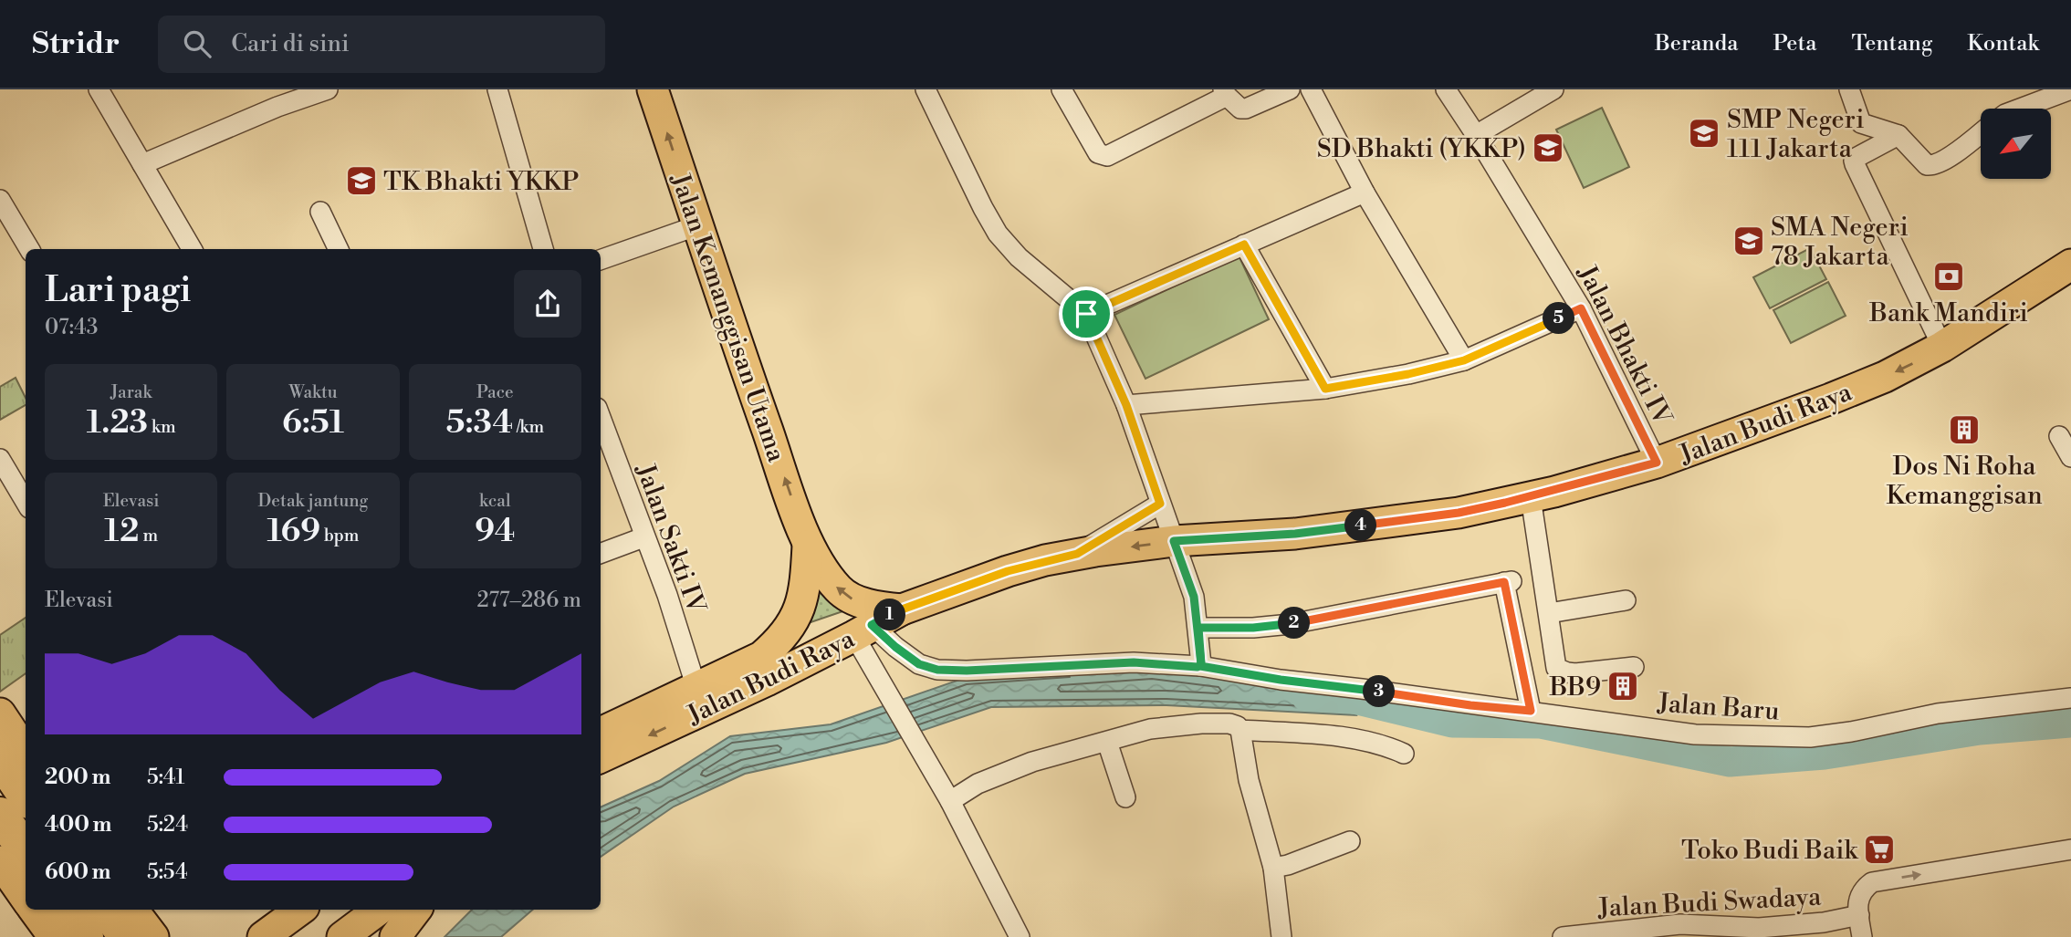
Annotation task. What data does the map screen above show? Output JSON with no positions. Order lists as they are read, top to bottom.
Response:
{
  "streets": {
    "main road": ["Jalan Kemanggisan Utama", "Jalan Budi Raya"],
    "street": [
      "Jalan Bhakti IV",
      "Jalan Sakti IV",
      "Jalan Baru",
      "Jalan Budi Swadaya"
    ]
  },
  "crossings": [
    ["Jalan Kemanggisan Utama", "Jalan Budi Raya"],
    ["Jalan Bhakti IV", "Jalan Budi Raya"],
    ["Jalan Budi Raya", "Jalan Sakti IV"],
    ["Jalan Budi Raya", "Jalan Baru"]
  ],
  "one_way": ["Jalan Kemanggisan Utama", "Jalan Budi Raya"],
  "places": {
    "school or university": [
      "SMP Negeri 111 Jakarta",
      "SD Bhakti (YKKP)",
      "TK Bhakti YKKP",
      "SMA Negeri 78 Jakarta"
    ],
    "bank": ["Bank Mandiri"],
    "building": ["Dos Ni Roha Kemanggisan", "BB9"],
    "supermarket": ["Toko Budi Baik"]
  },
  "north": "bottom left",
  "page": {
    "header": "Stridr",
    "search": "Cari di sini",
    "nav": [
      "Beranda",
      "Peta",
      "Tentang",
      "Kontak"
    ],
    "heading": ["Lari pagi", "07:43"],
    "pins": [
      "5",
      "4",
      "1",
      "2",
      "3"
    ],
    "stats": [
      ["Jarak", "1.23 km"],
      ["Waktu", "6:51"],
      ["Pace", "5:34 /km"],
      ["Elevasi", "12 m"],
      ["Detak jantung", "169 bpm"],
      ["kcal", "94"]
    ],
    "chart": ["Elevasi", "277–286 m"],
    "list": [
      {
        "name": "200 m",
        "note": "5:41"
      },
      {
        "name": "400 m",
        "note": "5:24"
      },
      {
        "name": "600 m",
        "note": "5:54"
      }
    ]
  }
}
